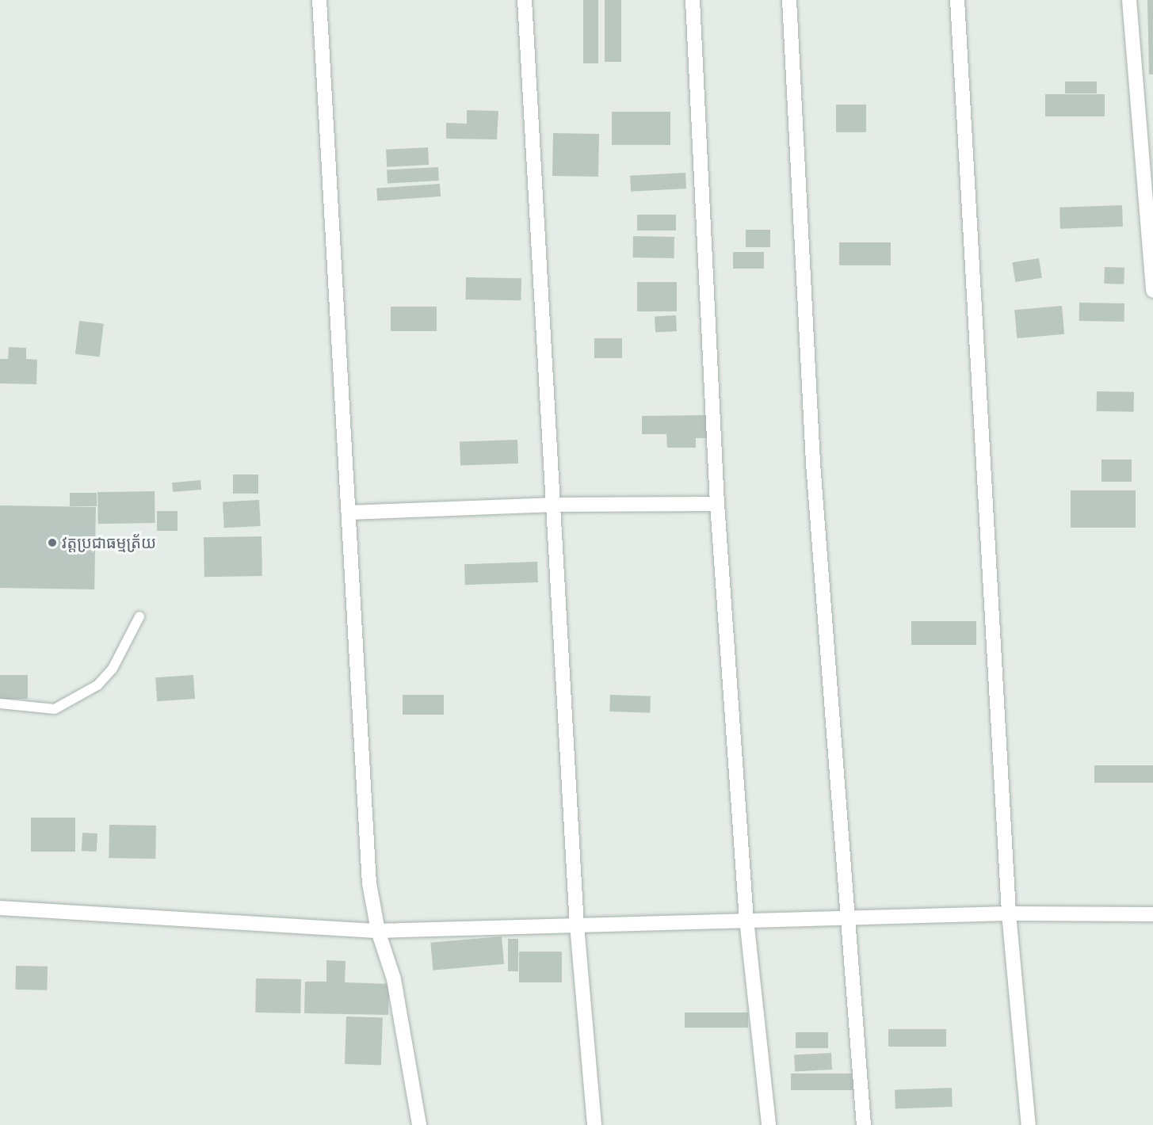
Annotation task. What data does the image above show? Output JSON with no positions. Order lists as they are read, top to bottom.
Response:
{
  "places": ["វត្តប្រជាធម្មត្រ័យ"]
}
